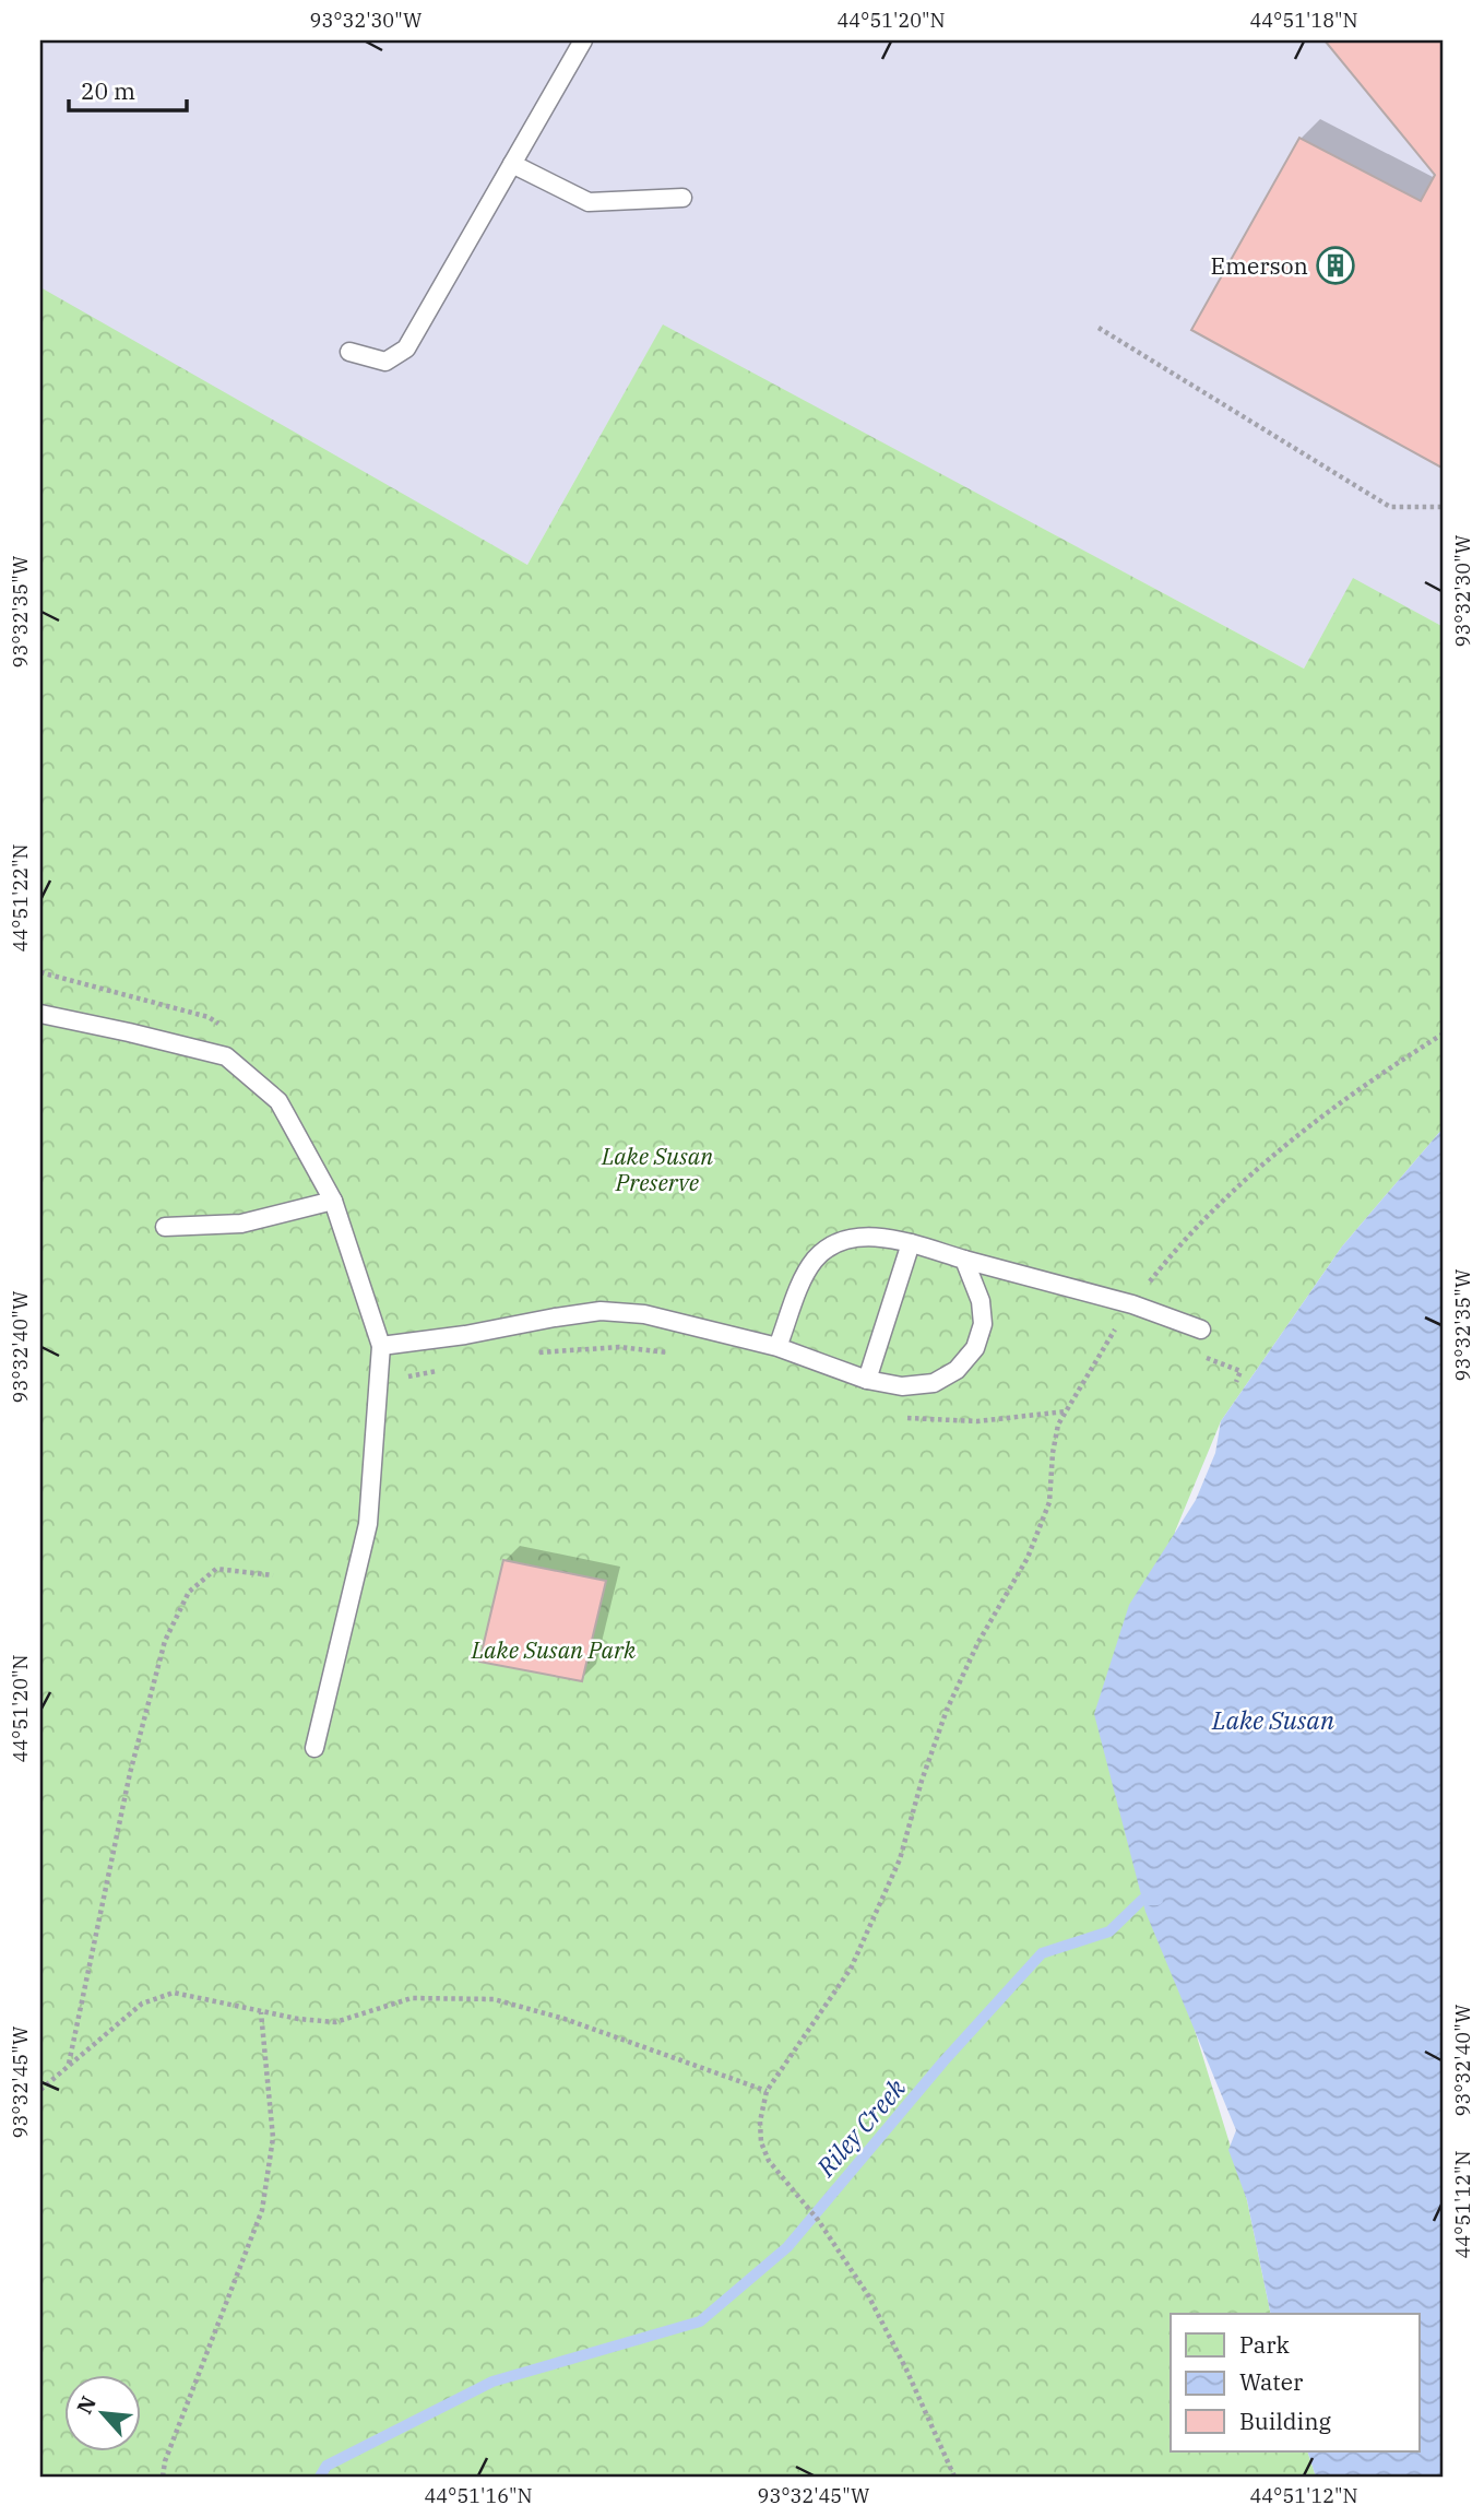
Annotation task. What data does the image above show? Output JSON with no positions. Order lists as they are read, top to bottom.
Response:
{
  "water": ["Lake Susan", "Riley Creek"],
  "parks": ["Lake Susan Preserve", "Lake Susan Park"],
  "places": {
    "building": ["Emerson"]
  },
  "legend": ["Park", "Water", "Building"],
  "scale_bar": "20 m",
  "north": "top left",
  "coordinates": [
    "93°32'30\"W",
    "44°51'20\"N",
    "44°51'18\"N",
    "93°32'35\"W",
    "44°51'22\"N",
    "93°32'40\"W",
    "93°32'45\"W",
    "44°51'12\"N",
    "44°51'16\"N"
  ]
}
